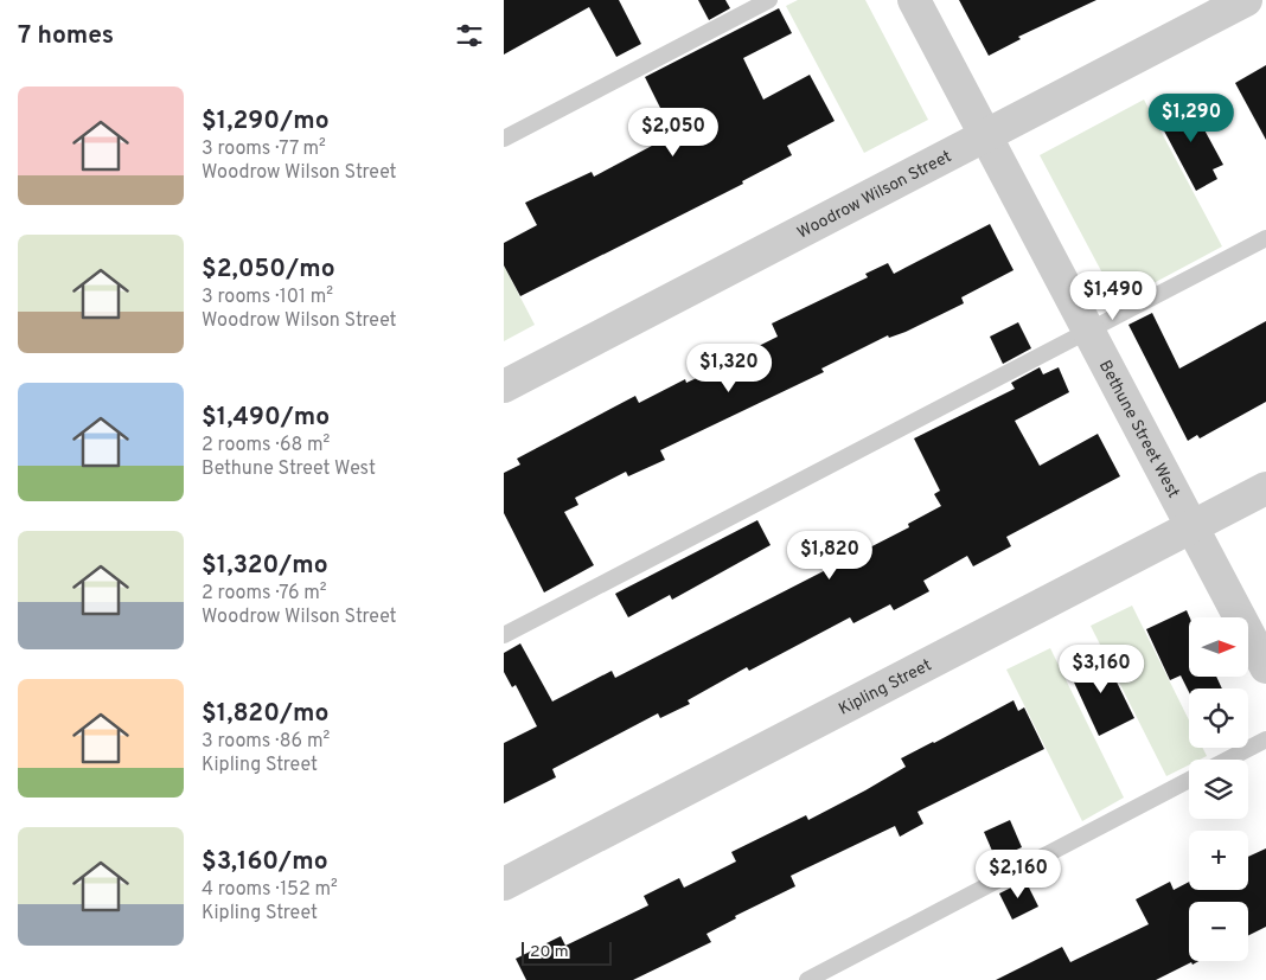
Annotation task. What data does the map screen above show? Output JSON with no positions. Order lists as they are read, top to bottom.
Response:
{
  "streets": {
    "street": ["Woodrow Wilson Street", "Bethune Street West", "Kipling Street"]
  },
  "crossings": [
    ["Woodrow Wilson Street", "Bethune Street West"],
    ["Bethune Street West", "Kipling Street"]
  ],
  "scale_bar": "20 m",
  "north": "right",
  "page": {
    "heading": "7 homes",
    "list": [
      {
        "name": "$1,290/mo",
        "note": "3 rooms · 77 m² · Woodrow Wilson Street"
      },
      {
        "name": "$2,050/mo",
        "note": "3 rooms · 101 m² · Woodrow Wilson Street"
      },
      {
        "name": "$1,490/mo",
        "note": "2 rooms · 68 m² · Bethune Street West"
      },
      {
        "name": "$1,320/mo",
        "note": "2 rooms · 76 m² · Woodrow Wilson Street"
      },
      {
        "name": "$1,820/mo",
        "note": "3 rooms · 86 m² · Kipling Street"
      },
      {
        "name": "$3,160/mo",
        "note": "4 rooms · 152 m² · Kipling Street"
      }
    ],
    "price": [
      "$1,290",
      "$2,050",
      "$1,490",
      "$1,320",
      "$1,820",
      "$3,160",
      "$2,160"
    ],
    "map_buttons": ["+", "−"],
    "scale": "20 m"
  }
}
